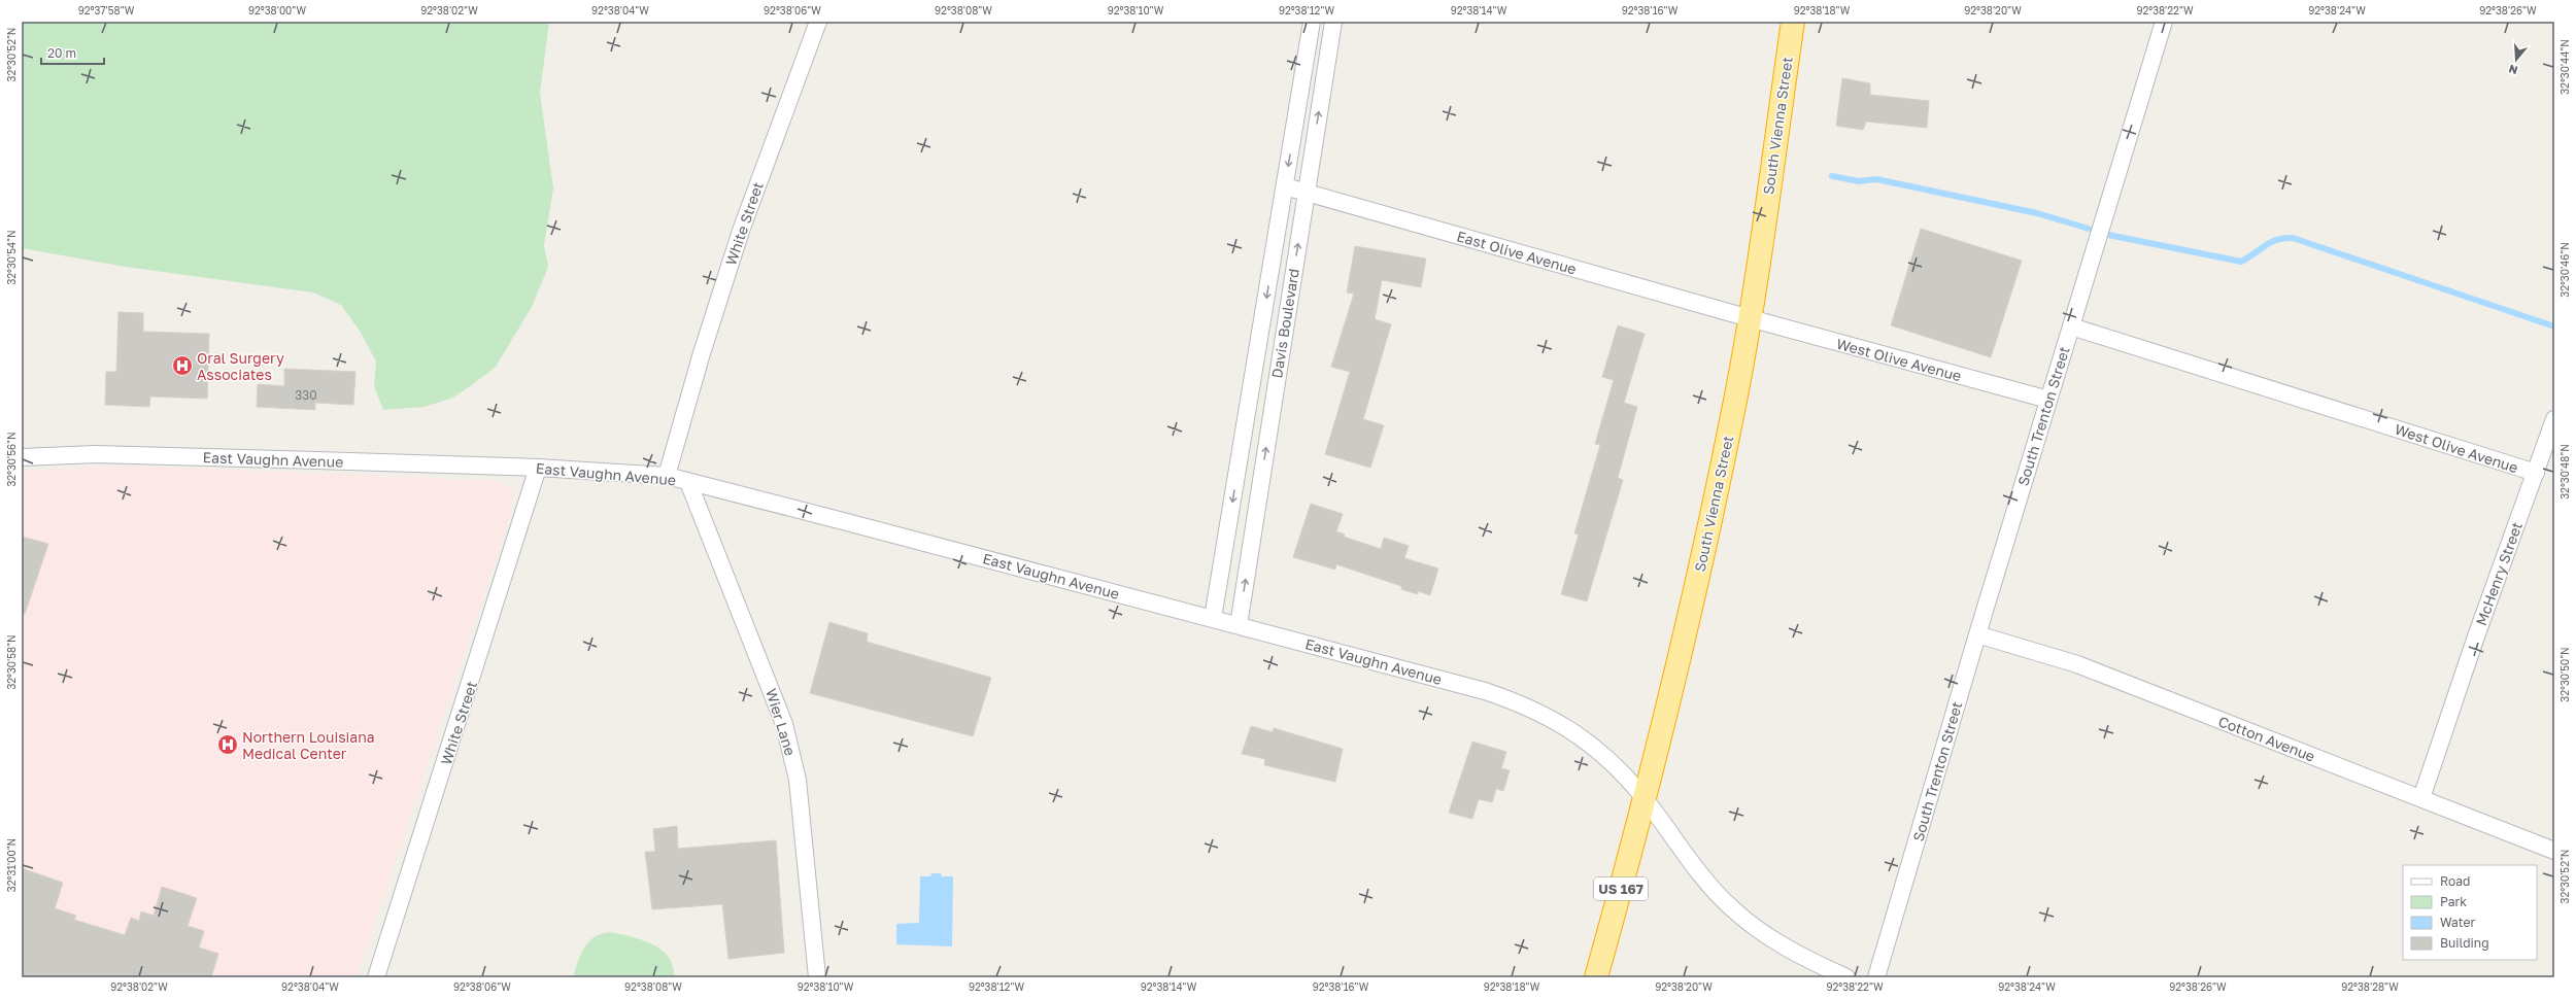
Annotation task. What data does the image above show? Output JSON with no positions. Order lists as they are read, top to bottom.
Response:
{
  "streets": {
    "highway": ["South Vienna Street", "US 167"],
    "street": [
      "White Street",
      "East Olive Avenue",
      "Davis Boulevard",
      "West Olive Avenue",
      "South Trenton Street",
      "East Vaughn Avenue",
      "McHenry Street",
      "Wier Lane",
      "Cotton Avenue"
    ]
  },
  "crossings": [
    ["South Vienna Street", "East Olive Avenue"],
    ["South Vienna Street", "West Olive Avenue"],
    ["South Vienna Street", "East Vaughn Avenue"],
    ["White Street", "East Vaughn Avenue"],
    ["East Olive Avenue", "Davis Boulevard"],
    ["East Olive Avenue", "West Olive Avenue"],
    ["Davis Boulevard", "East Vaughn Avenue"],
    ["West Olive Avenue", "South Trenton Street"],
    ["West Olive Avenue", "McHenry Street"],
    ["South Trenton Street", "Cotton Avenue"],
    ["East Vaughn Avenue", "Wier Lane"],
    ["McHenry Street", "Cotton Avenue"]
  ],
  "places": {
    "hospital": ["Oral Surgery Associates", "Northern Louisiana Medical Center"]
  },
  "house_numbers": ["330"],
  "legend": [
    "Road",
    "Park",
    "Water",
    "Building"
  ],
  "scale_bar": "20 m",
  "north": "bottom",
  "coordinates": [
    "92°37'58\"W",
    "92°38'00\"W",
    "92°38'02\"W",
    "92°38'04\"W",
    "92°38'06\"W",
    "92°38'08\"W",
    "92°38'10\"W",
    "92°38'12\"W",
    "92°38'14\"W",
    "92°38'16\"W",
    "92°38'18\"W",
    "92°38'20\"W",
    "92°38'22\"W",
    "92°38'24\"W",
    "92°38'26\"W",
    "32°30'52\"N",
    "32°30'44\"N",
    "32°30'54\"N",
    "32°30'46\"N",
    "32°30'56\"N",
    "32°30'48\"N",
    "32°30'58\"N",
    "32°30'50\"N",
    "32°31'00\"N",
    "92°38'28\"W"
  ]
}
